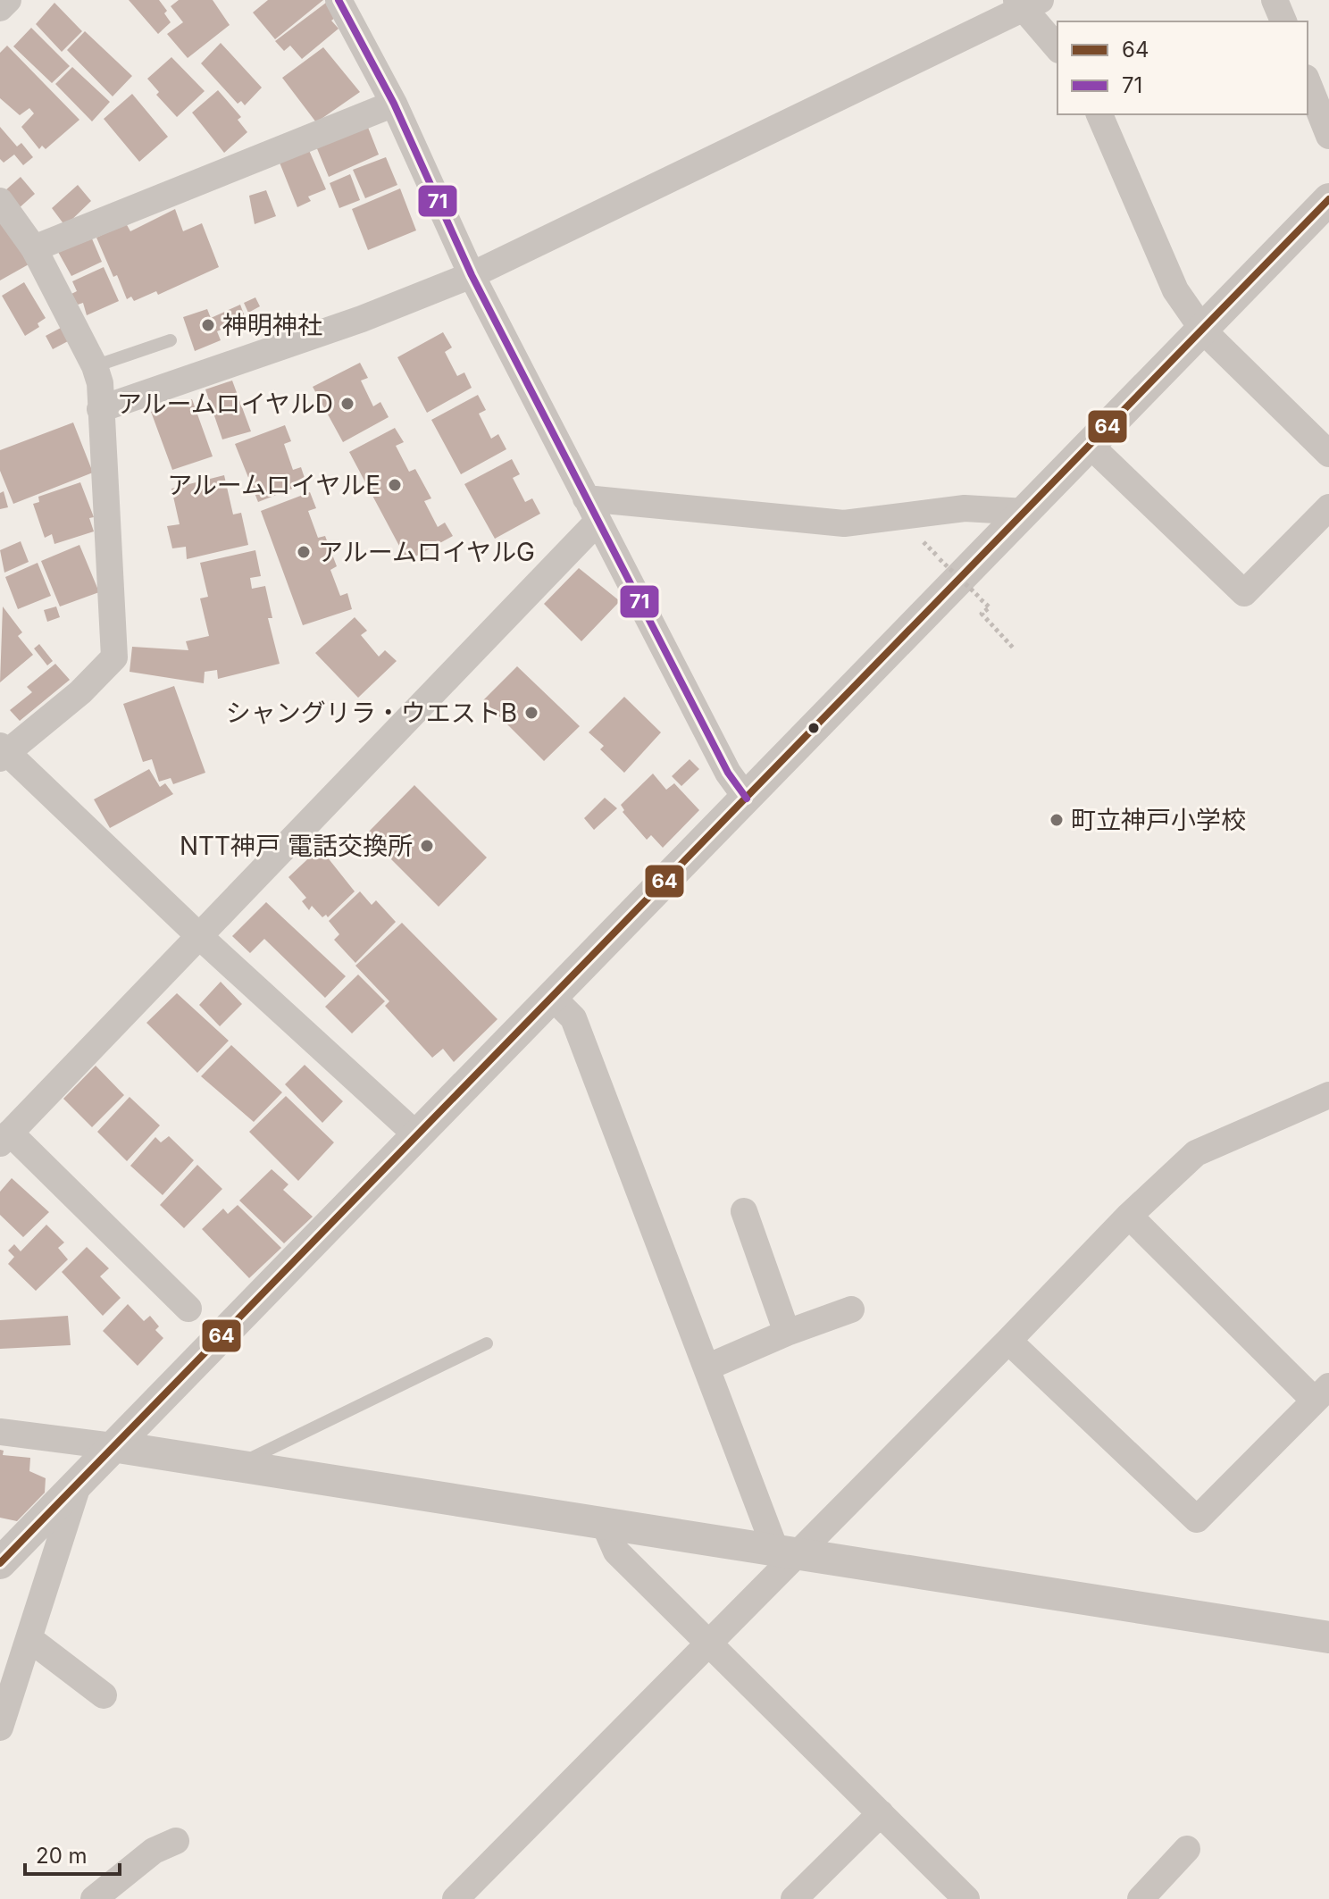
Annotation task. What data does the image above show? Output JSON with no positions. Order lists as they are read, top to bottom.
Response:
{
  "places": [
    "神明神社",
    "アルームロイヤルD",
    "アルームロイヤルE",
    "アルームロイヤルG",
    "シャングリラ・ウエストB",
    "町立神戸小学校",
    "NTT神戸 電話交換所"
  ],
  "lines": ["transit line 71", "transit line 64"],
  "legend": ["64", "71"],
  "scale_bar": "20 m"
}
